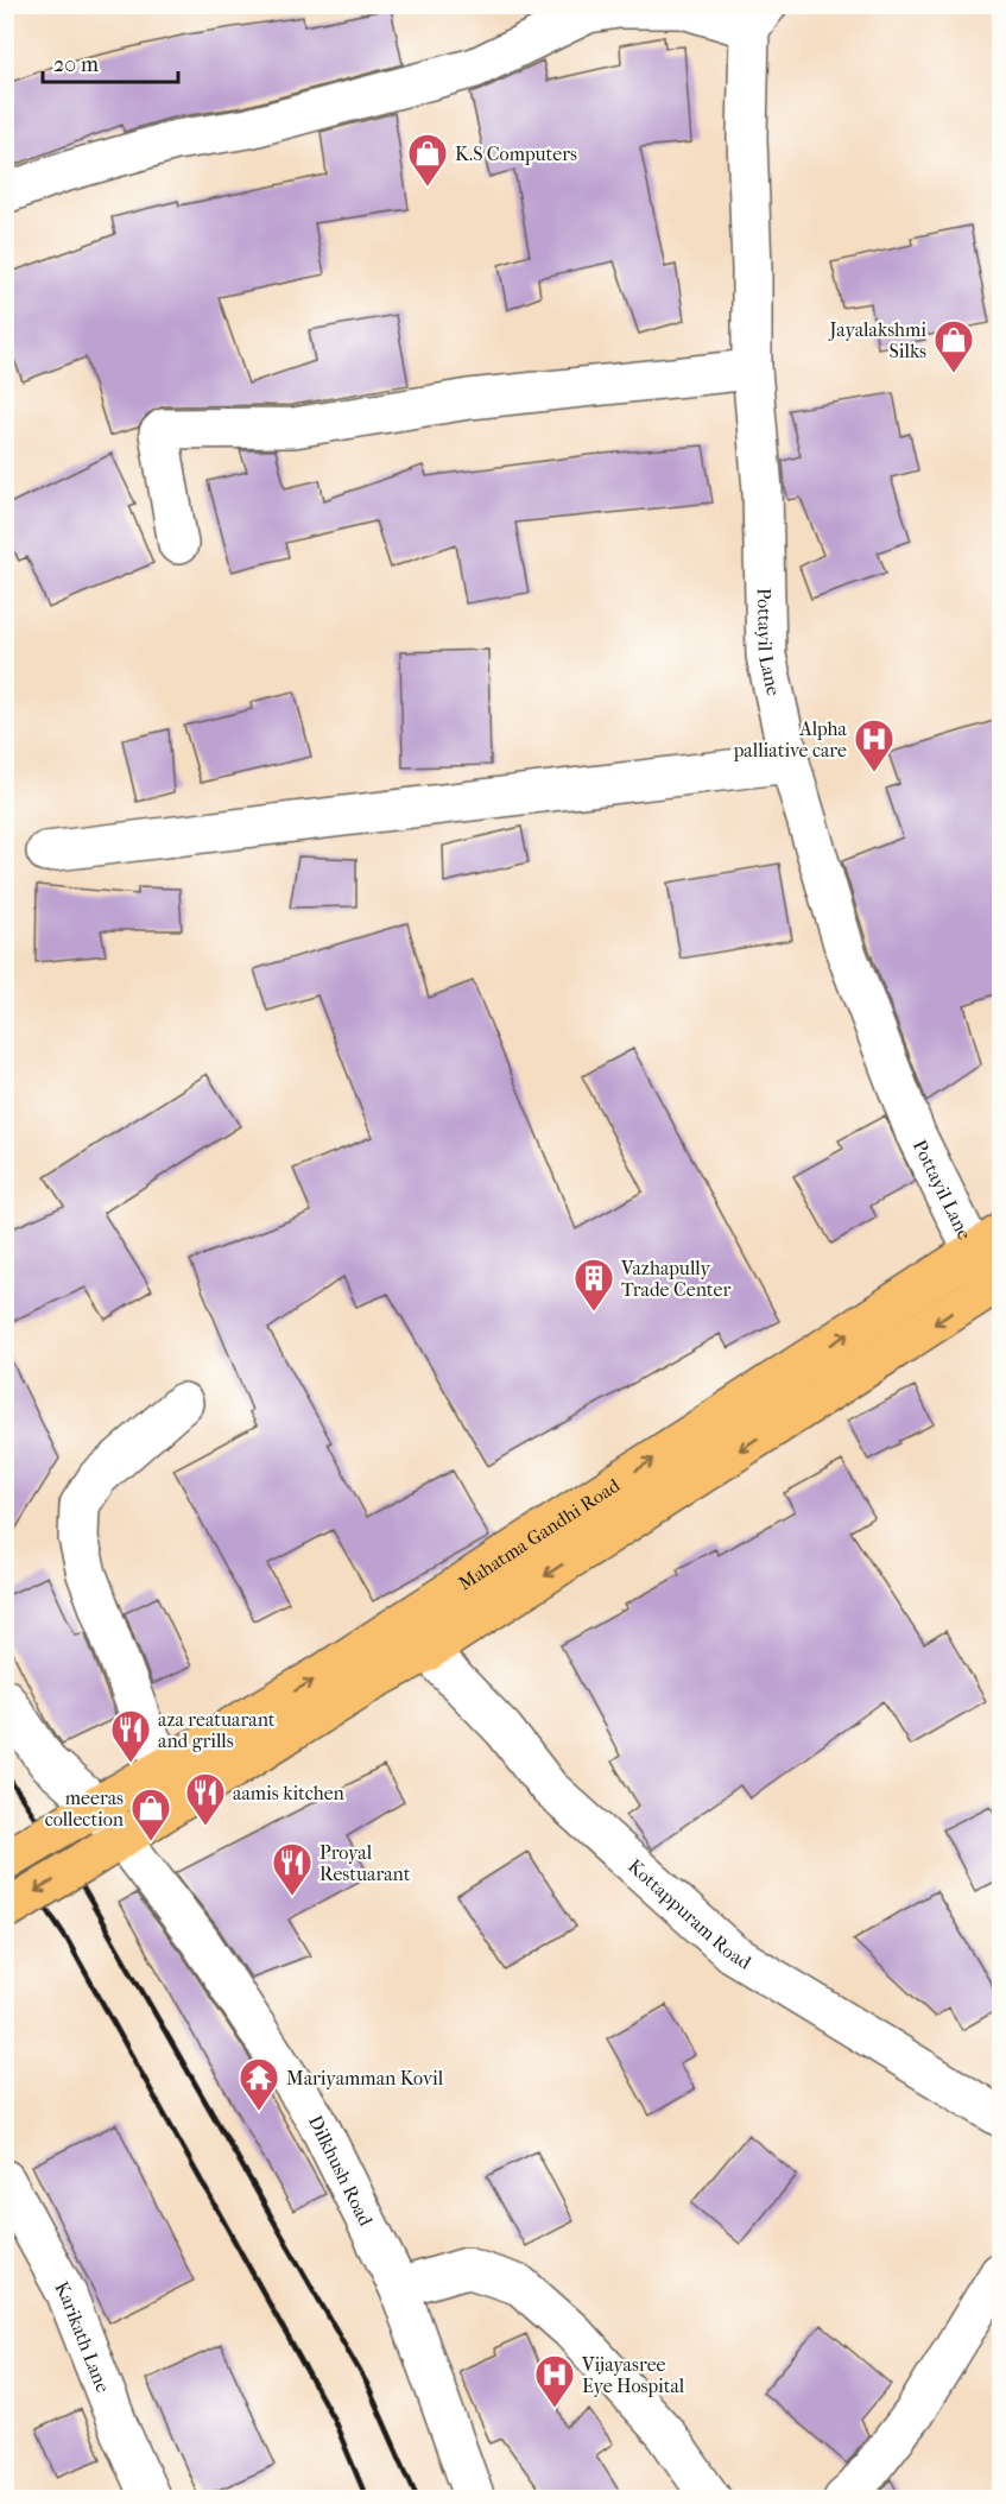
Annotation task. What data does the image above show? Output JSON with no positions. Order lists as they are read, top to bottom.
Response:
{
  "streets": {
    "main road": ["Mahatma Gandhi Road"],
    "street": [
      "Pottayil Lane",
      "Kottappuram Road",
      "Dilkhush Road",
      "Karikath Lane"
    ]
  },
  "crossings": [
    ["Pottayil Lane", "Mahatma Gandhi Road"],
    ["Mahatma Gandhi Road", "Kottappuram Road"],
    ["Mahatma Gandhi Road", "Dilkhush Road"]
  ],
  "places": {
    "shop": ["K.S Computers", "Jayalakshmi Silks", "meeras collection"],
    "hospital": ["Alpha palliative care", "Vijayasree Eye Hospital"],
    "building": ["Vazhapully Trade Center"],
    "restaurant": ["aza reatuarant and grills", "aamis kitchen", "Proyal Restuarant"],
    "temple": ["Mariyamman Kovil"]
  },
  "scale_bar": "20 m"
}
